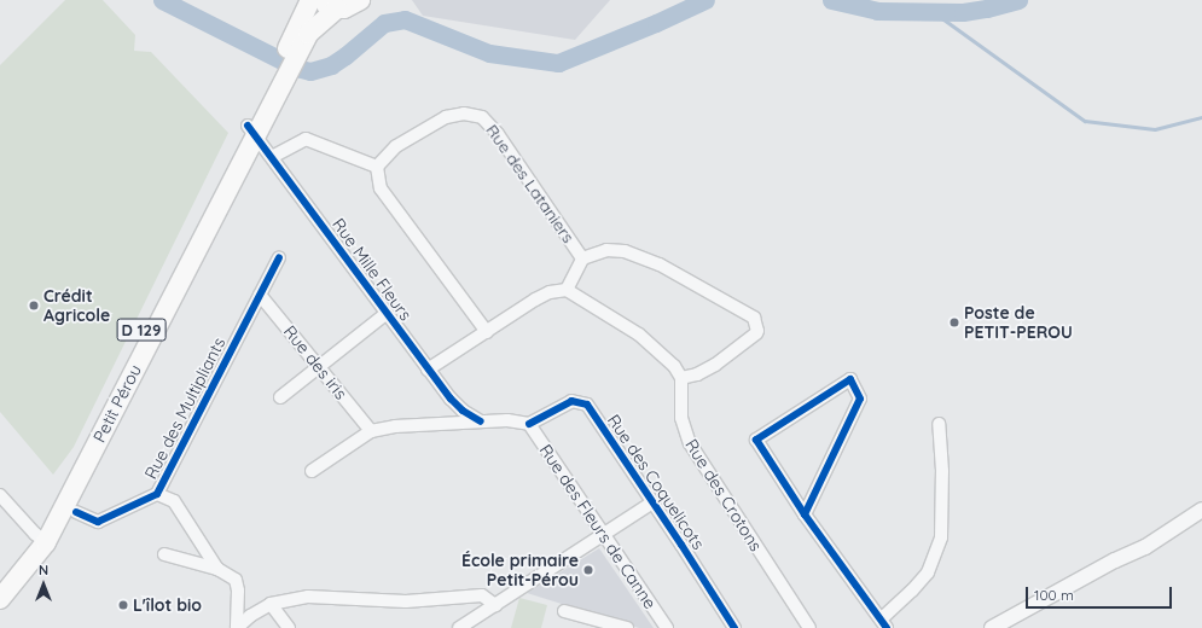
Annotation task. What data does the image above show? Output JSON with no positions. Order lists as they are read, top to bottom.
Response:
{
  "streets": {
    "highway": ["D 129", "Petit Pérou"],
    "street": [
      "Rue des Lataniers",
      "Rue Mille Fleurs",
      "Rue des iris",
      "Rue des Multipliants",
      "Rue des Coquelicots",
      "Rue des Crotons",
      "Rue des Fleurs de Canne"
    ]
  },
  "crossings": [
    ["Rue Mille Fleurs", "Petit Pérou"],
    ["D 129", "Petit Pérou"],
    ["Rue des iris", "Rue des Multipliants"],
    ["Rue des Coquelicots", "Rue des Fleurs de Canne"]
  ],
  "places": [
    "Crédit Agricole",
    "Poste de PETIT-PEROU",
    "École primaire Petit-Pérou",
    "L'îlot bio"
  ],
  "scale_bar": "100 m",
  "north": "top"
}
